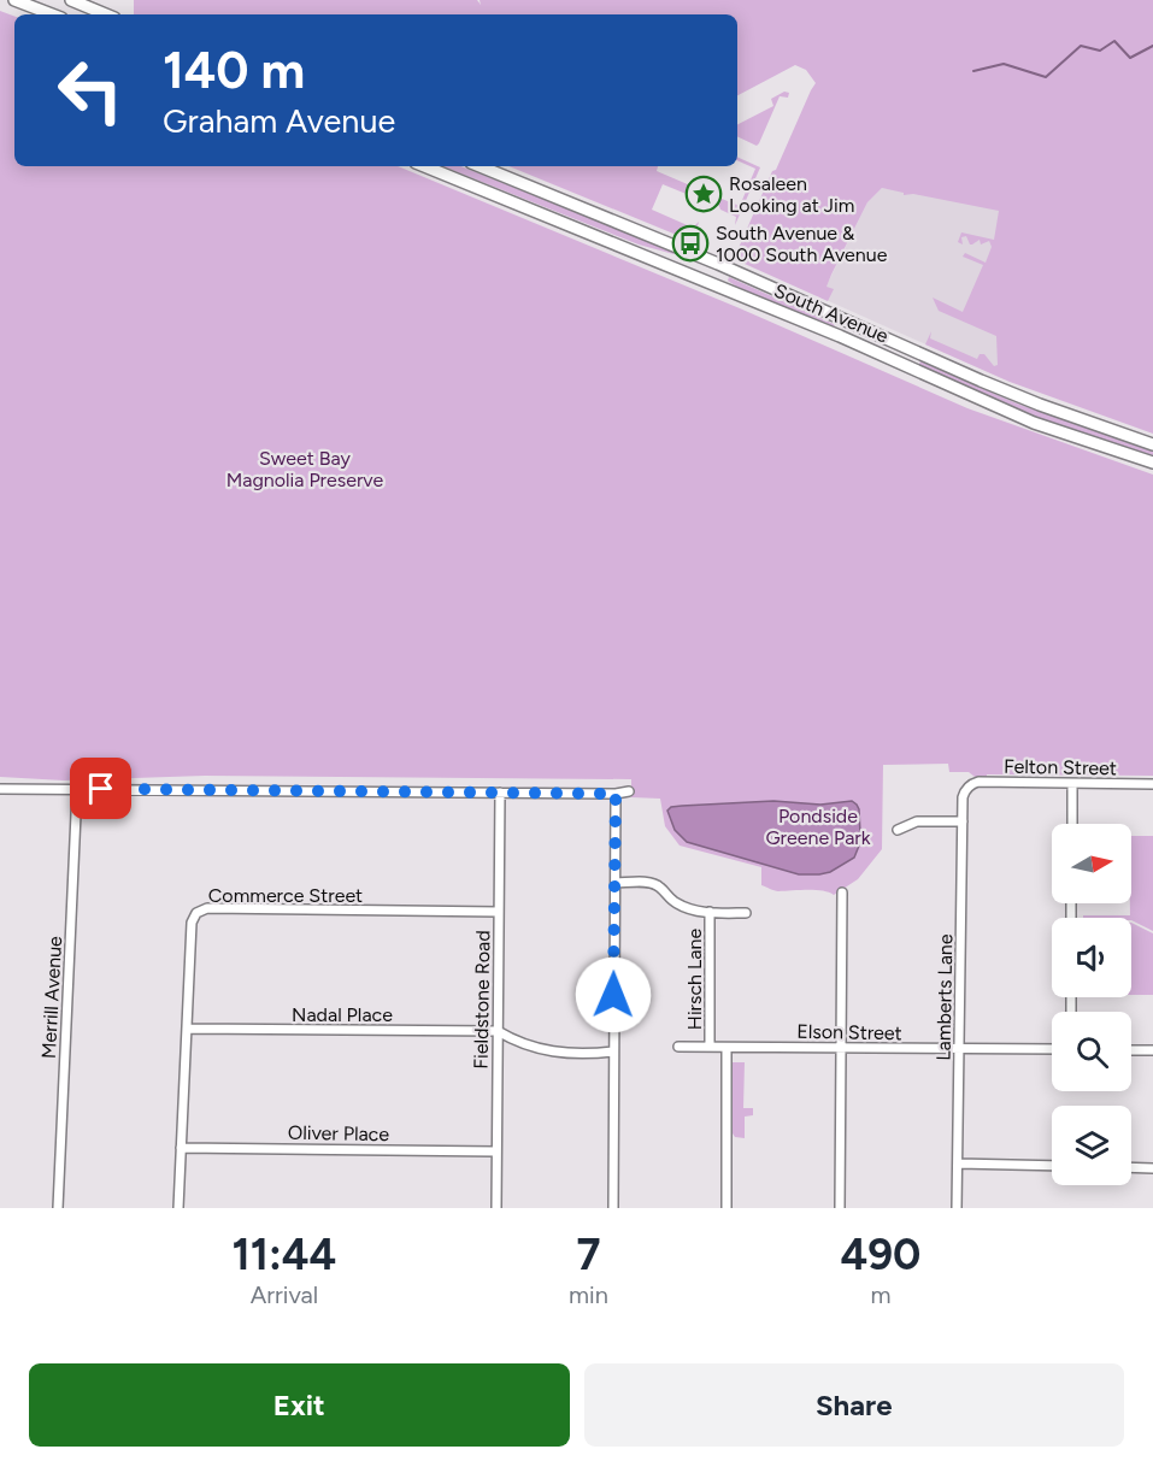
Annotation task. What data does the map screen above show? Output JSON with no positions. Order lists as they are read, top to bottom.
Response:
{
  "streets": {
    "street": [
      "South Avenue",
      "Felton Street",
      "Commerce Street",
      "Hirsch Lane",
      "Merrill Avenue",
      "Lamberts Lane",
      "Fieldstone Road",
      "Nadal Place",
      "Elson Street",
      "Oliver Place"
    ]
  },
  "crossings": [
    ["Felton Street", "Lamberts Lane"],
    ["Commerce Street", "Fieldstone Road"],
    ["Commerce Street", "Nadal Place"],
    ["Commerce Street", "Oliver Place"],
    ["Hirsch Lane", "Elson Street"],
    ["Lamberts Lane", "Elson Street"],
    ["Fieldstone Road", "Nadal Place"],
    ["Fieldstone Road", "Oliver Place"]
  ],
  "parks": ["Sweet Bay Magnolia Preserve", "Pondside Greene Park"],
  "places": {
    "place": ["Rosaleen Looking at Jim"],
    "bus stop": ["South Avenue & 1000 South Avenue"]
  },
  "north": "right",
  "page": {
    "turn": ["140 m", "Graham Avenue"],
    "eta": [
      "11:44",
      "Arrival",
      "7",
      "min",
      "490",
      "m"
    ],
    "buttons": ["Exit", "Share"]
  }
}
